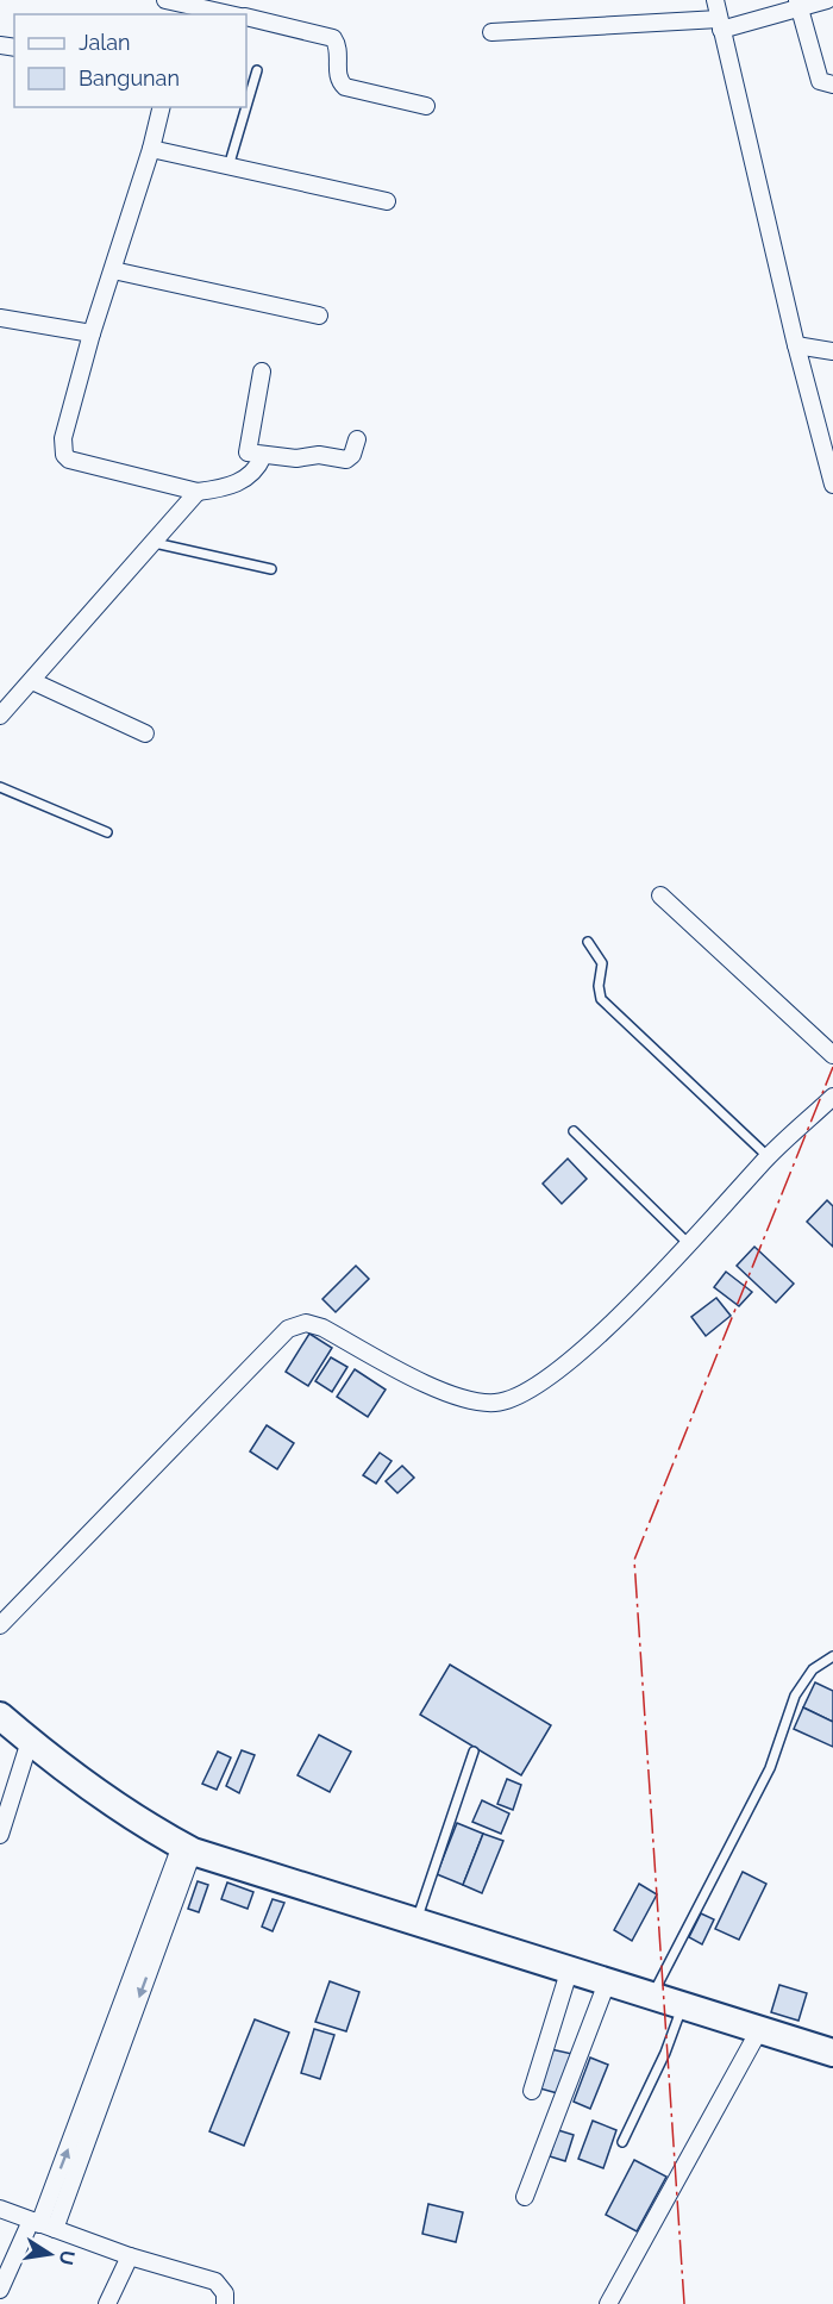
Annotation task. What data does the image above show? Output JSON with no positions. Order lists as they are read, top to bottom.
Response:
{
  "legend": ["Jalan", "Bangunan"],
  "north": "right"
}
